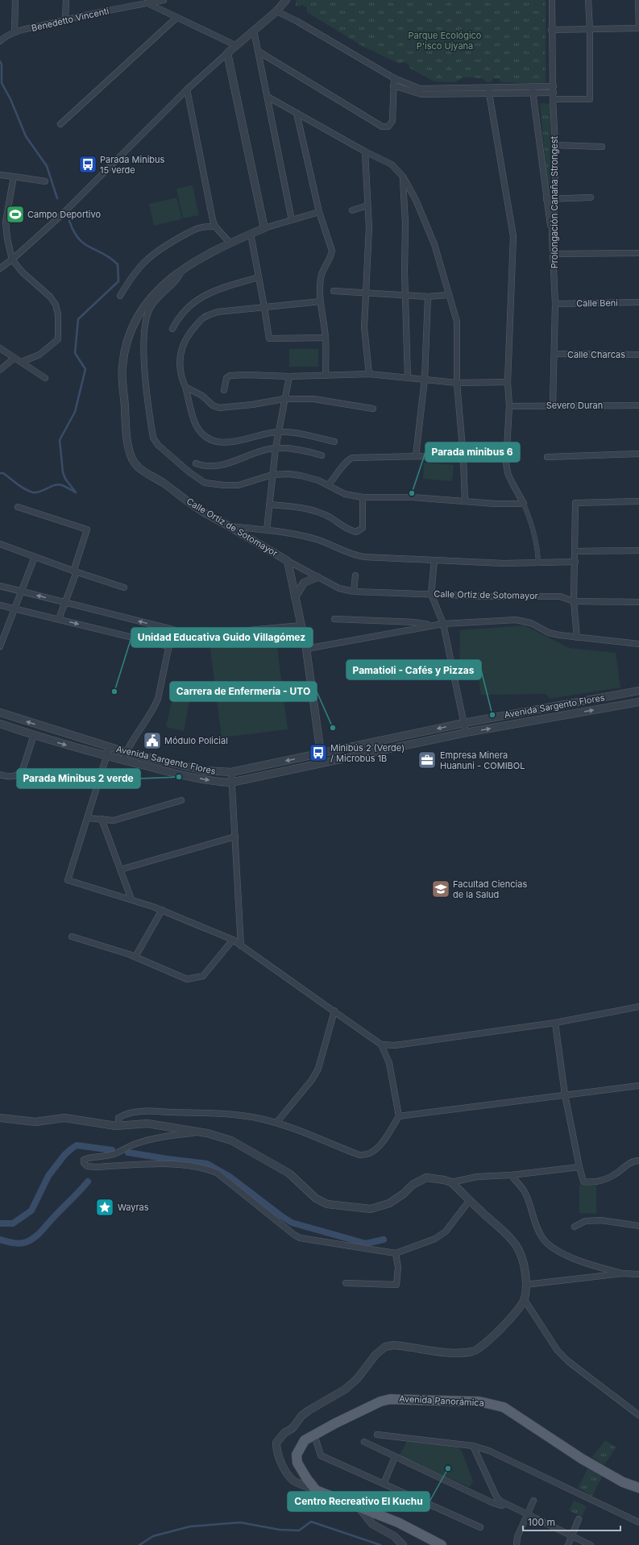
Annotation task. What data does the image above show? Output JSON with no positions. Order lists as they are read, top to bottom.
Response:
{
  "streets": {
    "main road": ["Avenida Panorámica"],
    "street": [
      "Benedetto Vincenti",
      "Prolongación Canaña Strongest",
      "Calle Beni",
      "Calle Charcas",
      "Severo Duran",
      "Calle Ortiz de Sotomayor",
      "Avenida Sargento Flores"
    ]
  },
  "crossings": [
    ["Prolongación Canaña Strongest", "Calle Beni"],
    ["Prolongación Canaña Strongest", "Calle Charcas"],
    ["Prolongación Canaña Strongest", "Severo Duran"]
  ],
  "parks": ["Parque Ecológico P'isco Ujyana"],
  "places": {
    "bus stop": ["Parada Minibus 15 verde", "Minibús 2 (Verde) / Microbús 1B"],
    "sports": ["Campo Deportivo"],
    "other": [
      "Parada minibus 6",
      "Unidad Educativa Guido Villagómez",
      "Pamatioli - Cafés y Pizzas",
      "Carrera de Enfermería - UTO",
      "Parada Minibus 2 verde",
      "Centro Recreativo El Kuchu"
    ],
    "public building": ["Módulo Policial"],
    "office": ["Empresa Minera Huanuni - COMIBOL"],
    "school or university": ["Facultad Ciencias de la Salud"],
    "place": ["Wayras"]
  },
  "scale_bar": "100 m"
}
